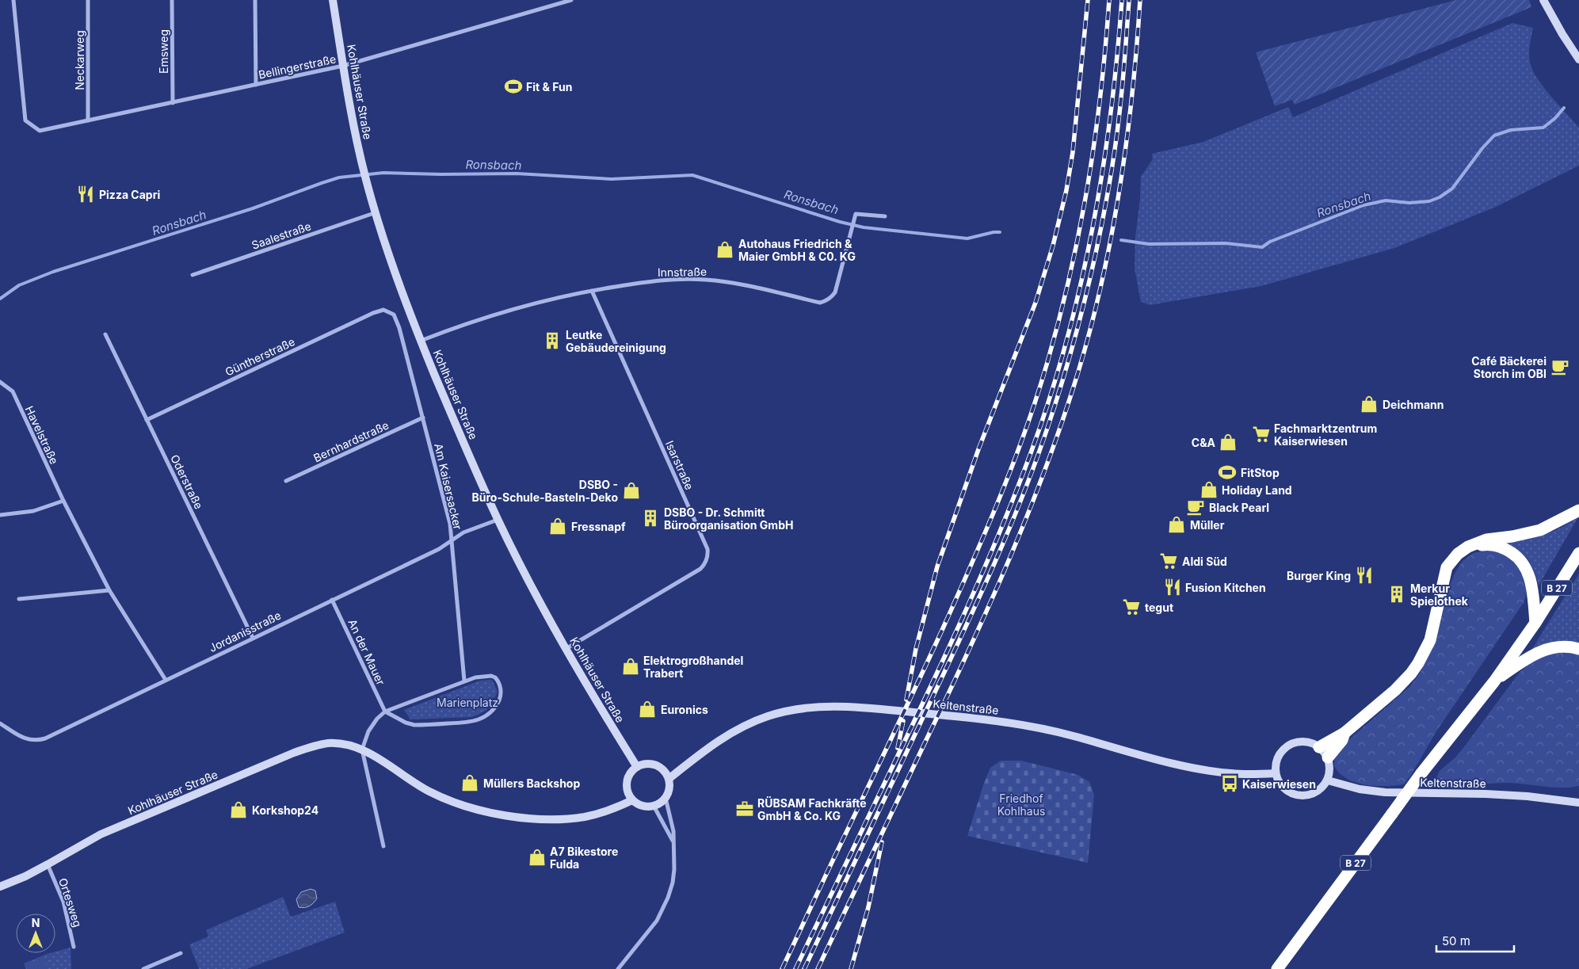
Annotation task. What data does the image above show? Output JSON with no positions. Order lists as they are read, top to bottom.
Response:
{
  "streets": {
    "highway": ["B 27"],
    "main road": ["Kohlhäuser Straße", "Keltenstraße"],
    "street": [
      "Emsweg",
      "Neckarweg",
      "Bellingerstraße",
      "Saalestraße",
      "Innstraße",
      "Güntherstraße",
      "Havelstraße",
      "Bernhardstraße",
      "Isarstraße",
      "Oderstraße",
      "Am Kaisersacker",
      "Jordanisstraße",
      "An der Mauer",
      "Ortesweg"
    ]
  },
  "crossings": [
    ["Emsweg", "Bellingerstraße"],
    ["Neckarweg", "Bellingerstraße"],
    ["Bellingerstraße", "Kohlhäuser Straße"],
    ["Kohlhäuser Straße", "Saalestraße"],
    ["Kohlhäuser Straße", "Innstraße"],
    ["Kohlhäuser Straße", "Isarstraße"],
    ["Kohlhäuser Straße", "Jordanisstraße"],
    ["Kohlhäuser Straße", "Keltenstraße"],
    ["Kohlhäuser Straße", "Ortesweg"],
    ["Innstraße", "Isarstraße"],
    ["Güntherstraße", "Oderstraße"],
    ["Güntherstraße", "Am Kaisersacker"],
    ["Havelstraße", "Jordanisstraße"],
    ["Bernhardstraße", "Am Kaisersacker"],
    ["Oderstraße", "Jordanisstraße"],
    ["Am Kaisersacker", "Jordanisstraße"],
    ["Jordanisstraße", "An der Mauer"]
  ],
  "water": ["Ronsbach"],
  "parks": ["Marienplatz", "Friedhof Kohlhaus"],
  "places": {
    "sports": ["Fit & Fun", "FitStop"],
    "restaurant": ["Pizza Capri", "Burger King", "Fusion Kitchen"],
    "shop": [
      "Autohaus Friedrich & Maier GmbH & C0. KG",
      "Deichmann",
      "C&A",
      "Holiday Land",
      "DSBO - Büro-Schule-Basteln-Deko",
      "Müller",
      "Fressnapf",
      "Elektrogroßhandel Trabert",
      "Euronics",
      "Müllers Backshop",
      "Korkshop24",
      "A7 Bikestore Fulda"
    ],
    "building": ["Leutke Gebäudereinigung", "DSBO - Dr. Schmitt Büroorganisation GmbH", "Merkur Spielothek"],
    "cafe": ["Café Bäckerei Storch im OBI", "Black Pearl"],
    "supermarket": ["Fachmarktzentrum Kaiserwiesen", "Aldi Süd", "tegut"],
    "bus stop": ["Kaiserwiesen"],
    "office": ["RÜBSAM Fachkräfte GmbH & Co. KG"]
  },
  "scale_bar": "50 m",
  "north": "top"
}
